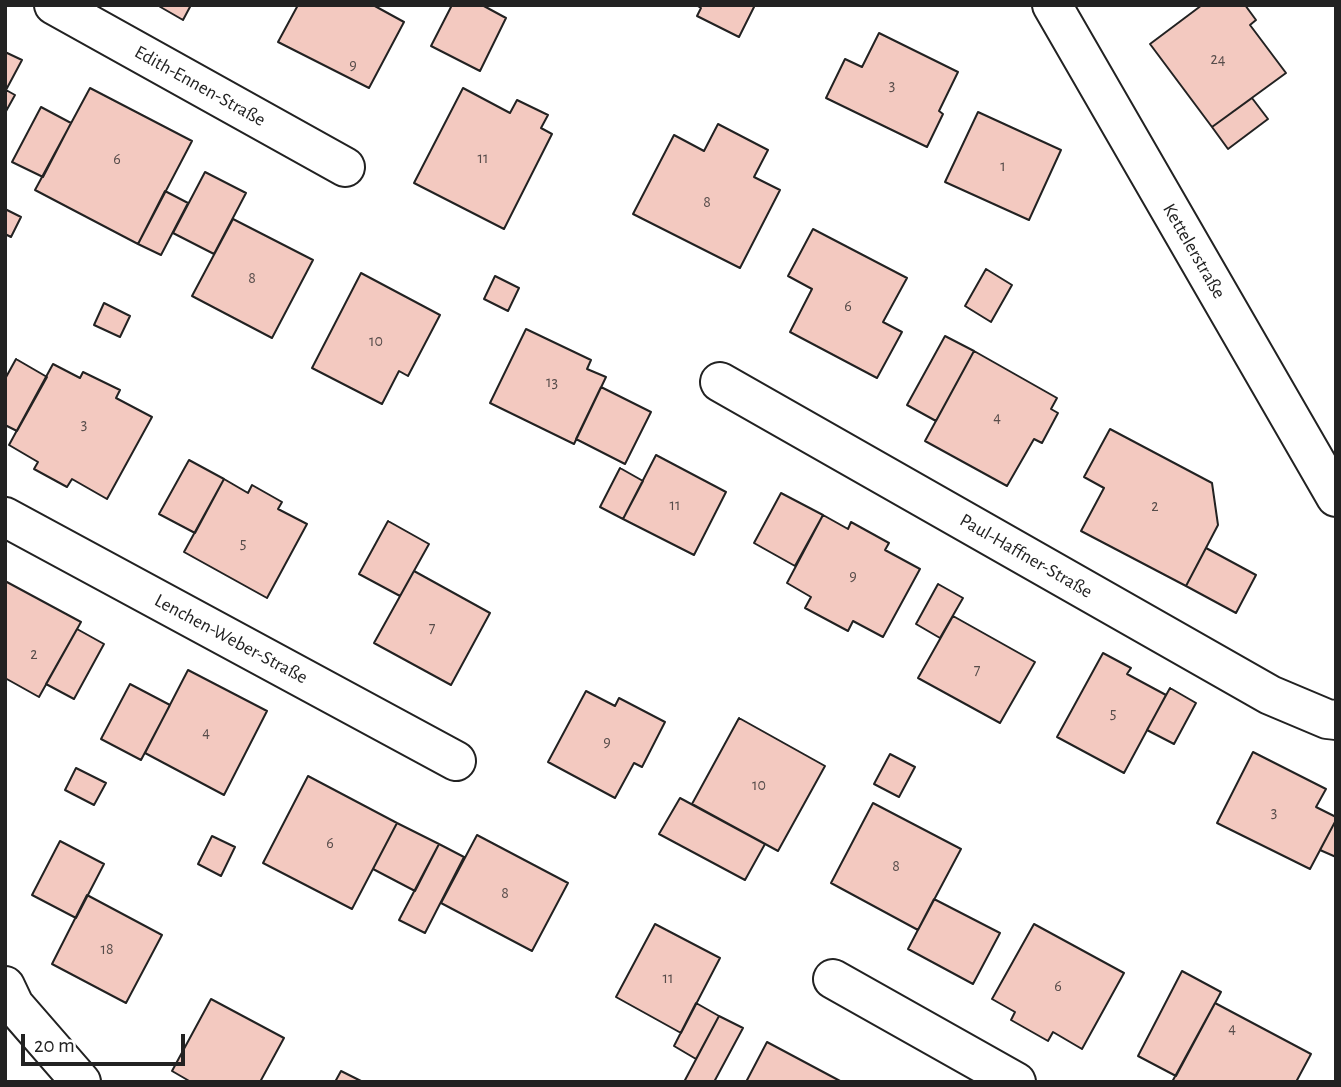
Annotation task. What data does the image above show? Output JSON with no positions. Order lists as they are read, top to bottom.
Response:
{
  "streets": {
    "street": [
      "Edith-Ennen-Straße",
      "Kettelerstraße",
      "Paul-Haffner-Straße",
      "Lenchen-Weber-Straße"
    ]
  },
  "house_numbers": [
    "24",
    "9",
    "3",
    "11",
    "6",
    "1",
    "8",
    "8",
    "6",
    "10",
    "13",
    "4",
    "3",
    "11",
    "2",
    "5",
    "9",
    "7",
    "2",
    "7",
    "5",
    "4",
    "9",
    "10",
    "3",
    "6",
    "8",
    "8",
    "18",
    "11",
    "6",
    "4"
  ],
  "scale_bar": "20 m"
}
